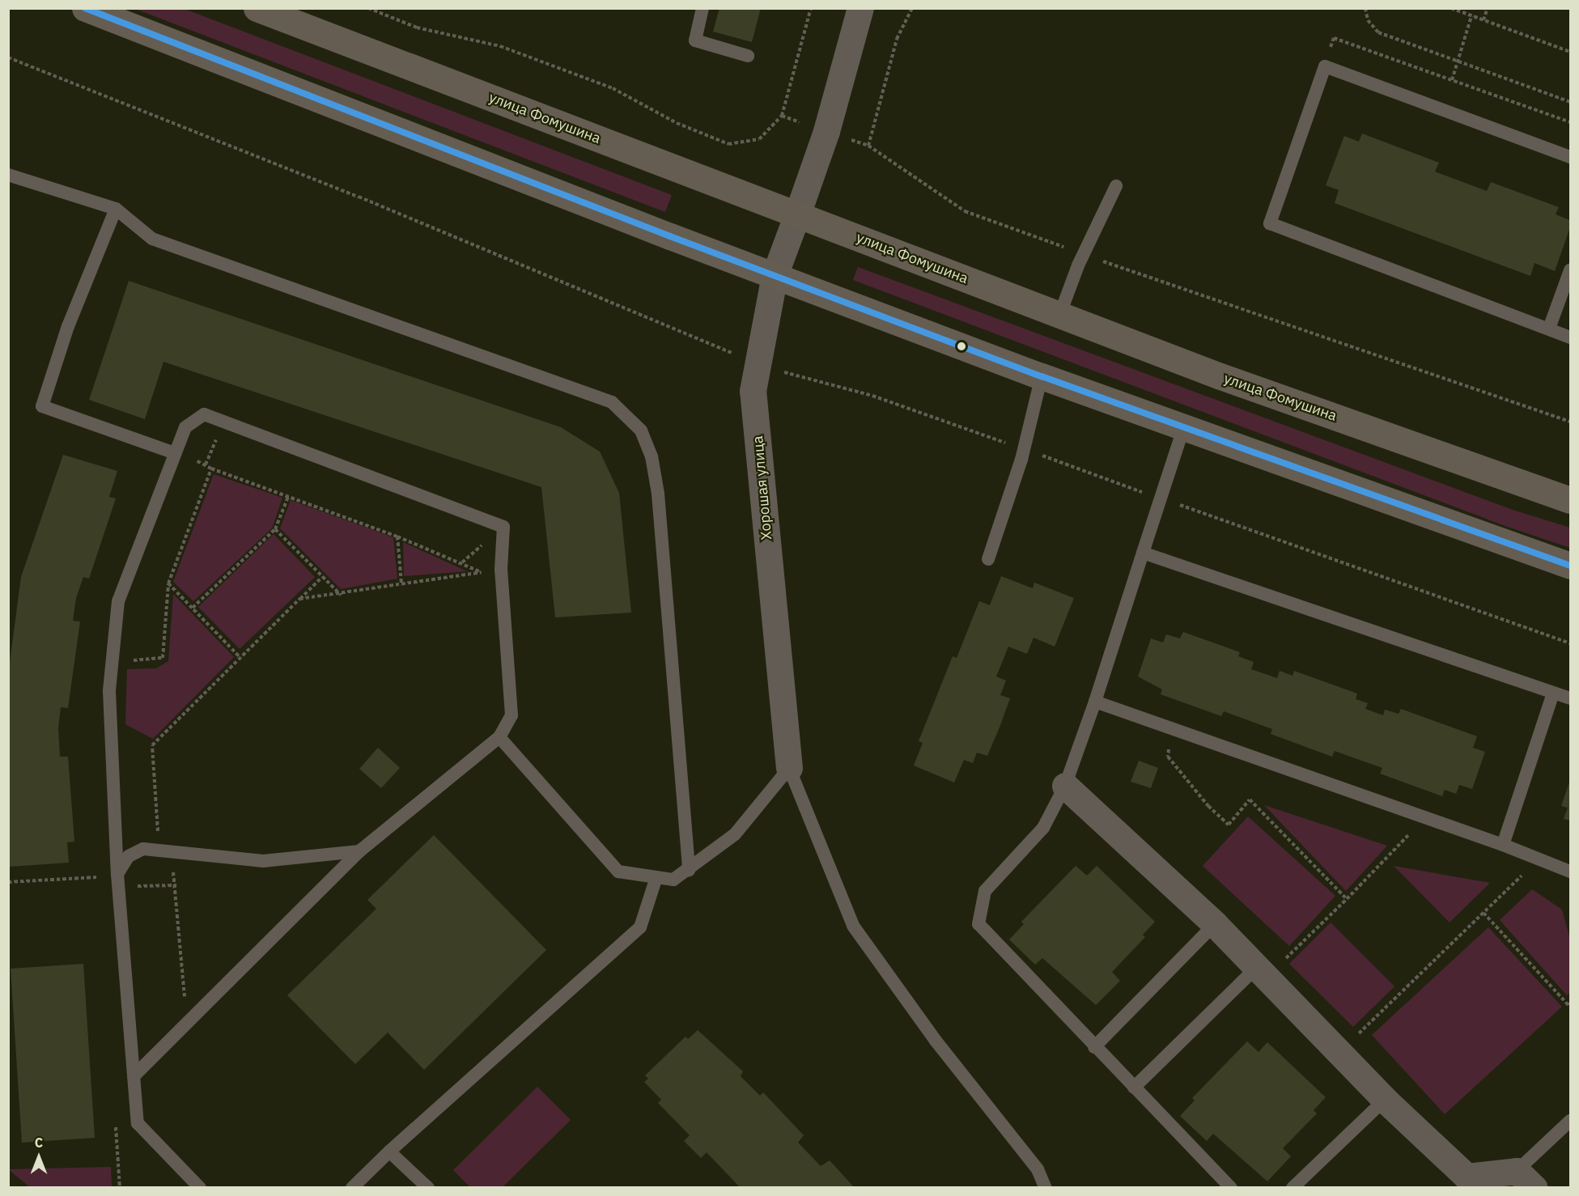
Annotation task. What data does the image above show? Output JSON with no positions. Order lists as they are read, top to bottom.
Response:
{
  "streets": {
    "main road": ["улица Фомушина"],
    "street": ["Хорошая улица"]
  },
  "crossings": [
    ["улица Фомушина", "Хорошая улица"]
  ],
  "north": "top"
}
